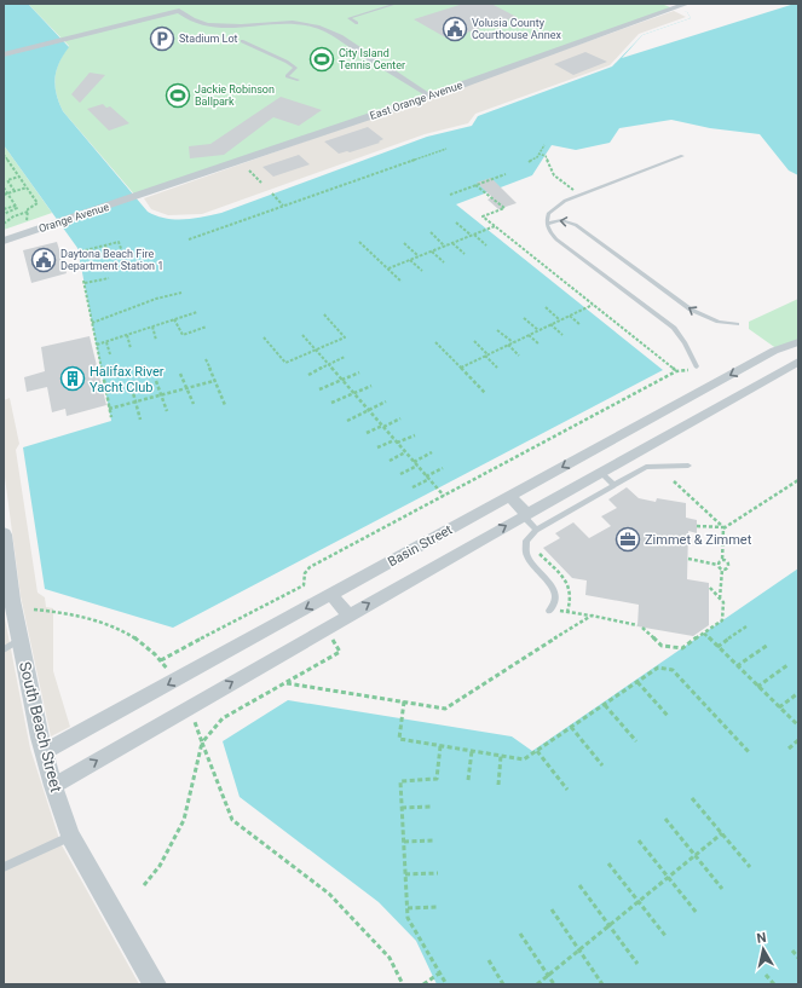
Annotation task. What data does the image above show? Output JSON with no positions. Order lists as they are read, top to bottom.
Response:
{
  "streets": {
    "street": [
      "East Orange Avenue",
      "Orange Avenue",
      "Basin Street",
      "South Beach Street"
    ]
  },
  "crossings": [
    ["East Orange Avenue", "Orange Avenue"],
    ["Basin Street", "South Beach Street"]
  ],
  "places": {
    "public building": ["Volusia County Courthouse Annex", "Daytona Beach Fire Department Station 1"],
    "parking": ["Stadium Lot"],
    "sports": ["City Island Tennis Center", "Jackie Robinson Ballpark"],
    "building": ["Halifax River Yacht Club"],
    "office": ["Zimmet & Zimmet"]
  },
  "north": "top"
}
